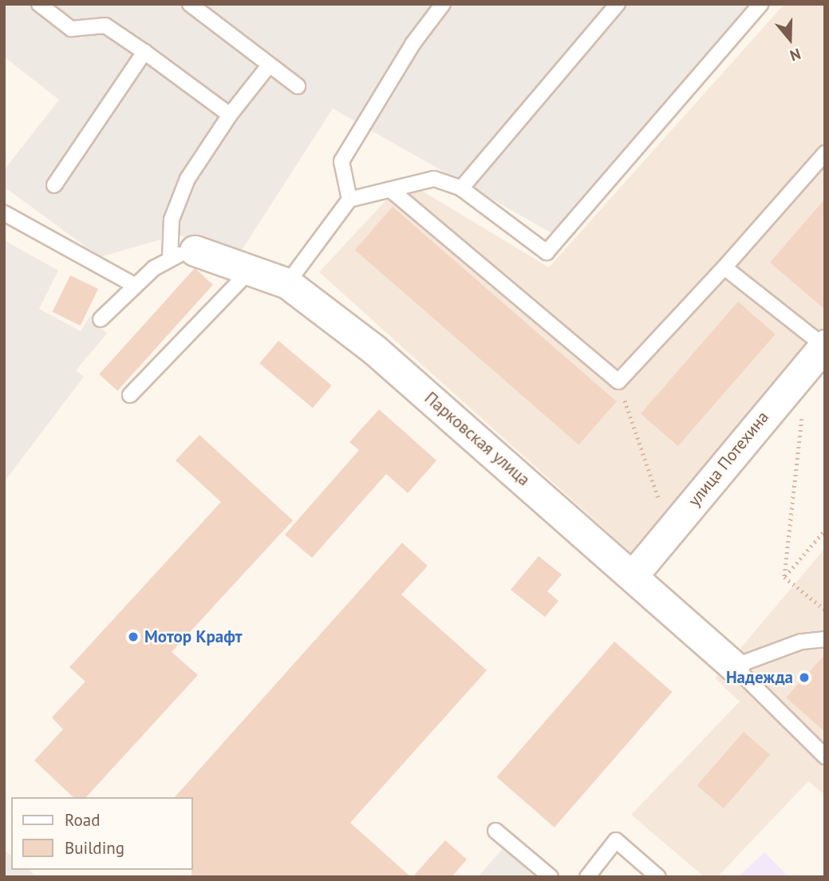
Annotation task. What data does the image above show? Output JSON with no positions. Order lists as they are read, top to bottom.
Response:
{
  "streets": {
    "street": ["Парковская улица", "улица Потехина"]
  },
  "crossings": [
    ["Парковская улица", "улица Потехина"]
  ],
  "places": ["Мотор Крафт", "Надежда"],
  "legend": ["Road", "Building"],
  "north": "bottom"
}
